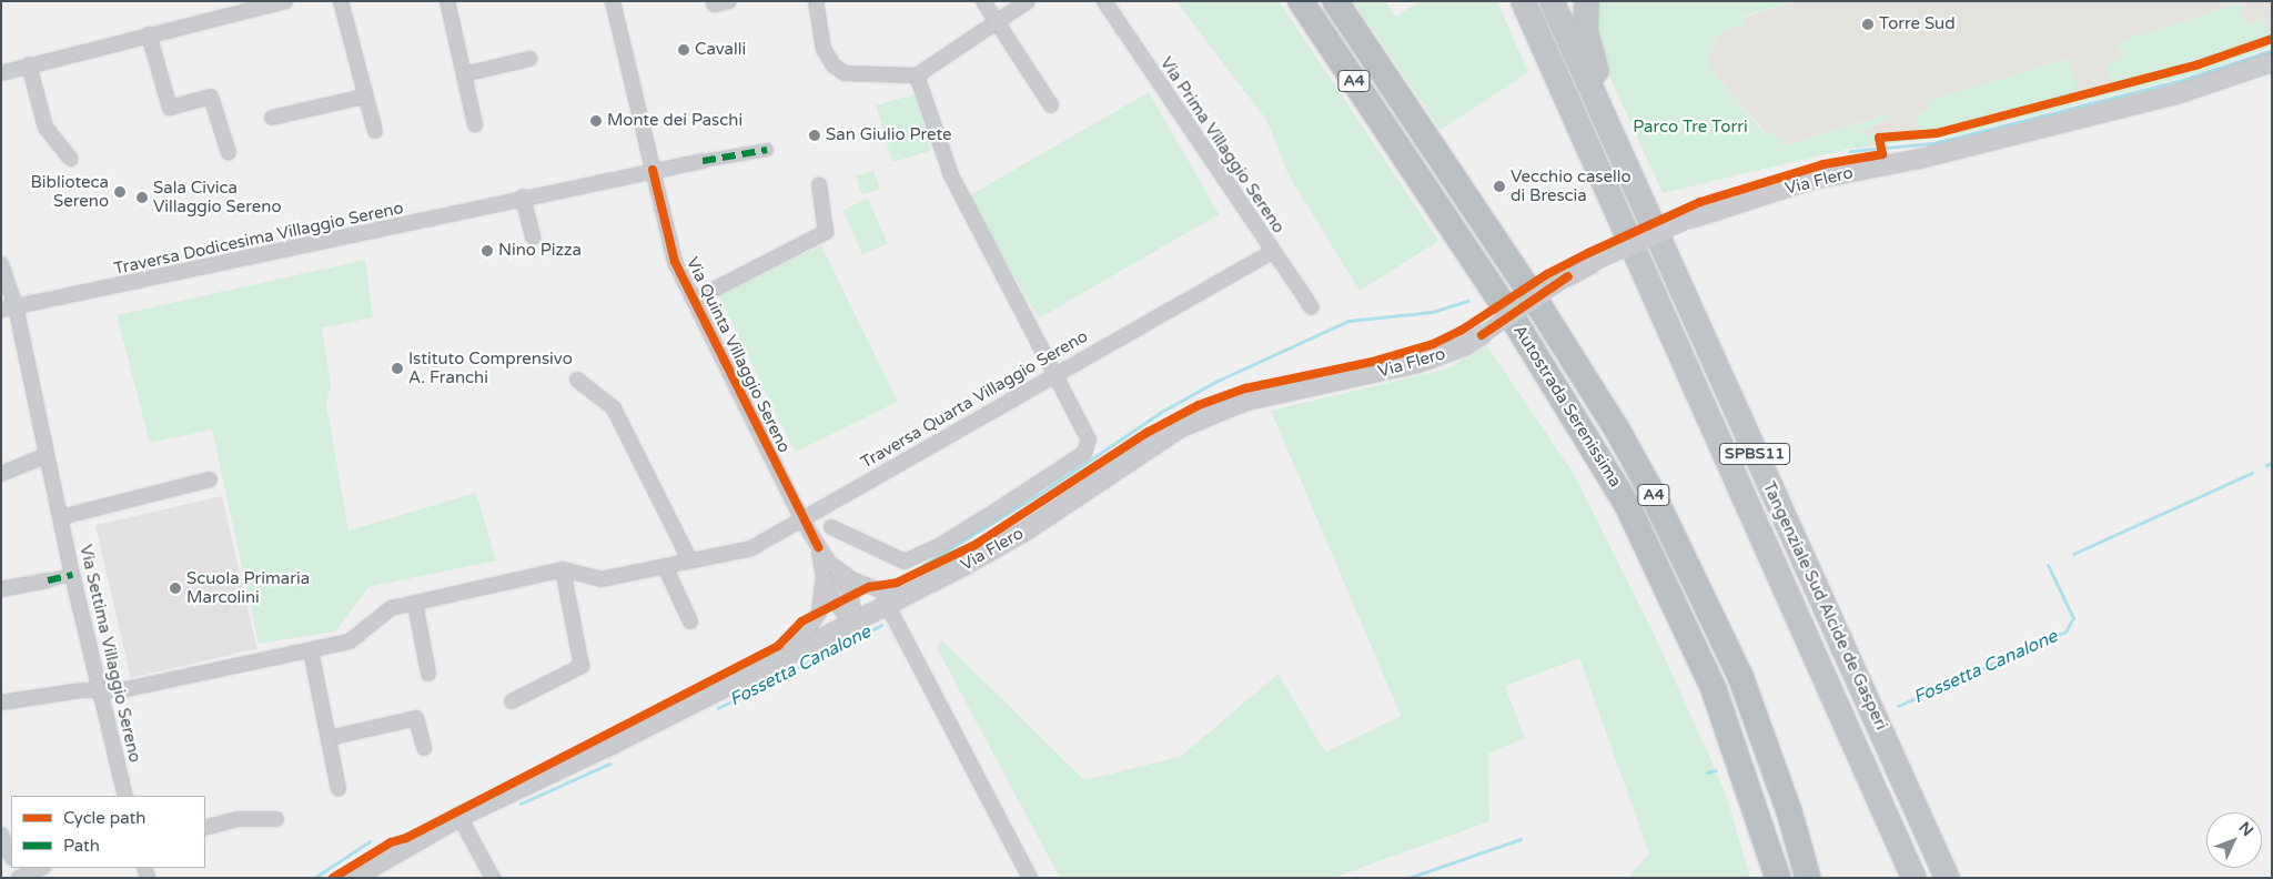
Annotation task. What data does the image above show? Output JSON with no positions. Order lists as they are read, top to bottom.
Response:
{
  "streets": {
    "highway": [
      "A4",
      "Autostrada Serenissima",
      "SPBS11",
      "Tangenziale Sud Alcide de Gasperi"
    ],
    "street": [
      "Via Prima Villaggio Sereno",
      "Via Flero",
      "Traversa Dodicesima Villaggio Sereno",
      "Via Quinta Villaggio Sereno",
      "Traversa Quarta Villaggio Sereno",
      "Via Settima Villaggio Sereno"
    ]
  },
  "crossings": [
    ["Via Prima Villaggio Sereno", "Traversa Quarta Villaggio Sereno"],
    ["Via Flero", "Via Quinta Villaggio Sereno"],
    ["Via Flero", "Traversa Quarta Villaggio Sereno"],
    ["Traversa Dodicesima Villaggio Sereno", "Via Quinta Villaggio Sereno"],
    ["Traversa Dodicesima Villaggio Sereno", "Via Settima Villaggio Sereno"],
    ["Via Quinta Villaggio Sereno", "Traversa Quarta Villaggio Sereno"],
    ["Traversa Quarta Villaggio Sereno", "Via Settima Villaggio Sereno"]
  ],
  "water": ["Fossetta Canalone"],
  "parks": ["Parco Tre Torri"],
  "places": [
    "Torre Sud",
    "Cavalli",
    "Monte dei Paschi",
    "San Giulio Prete",
    "Vecchio casello di Brescia",
    "Biblioteca Sereno",
    "Sala Civica Villaggio Sereno",
    "Nino Pizza",
    "Istituto Comprensivo A. Franchi",
    "Scuola Primaria Marcolini"
  ],
  "legend": ["Cycle path", "Path"],
  "north": "top right"
}
